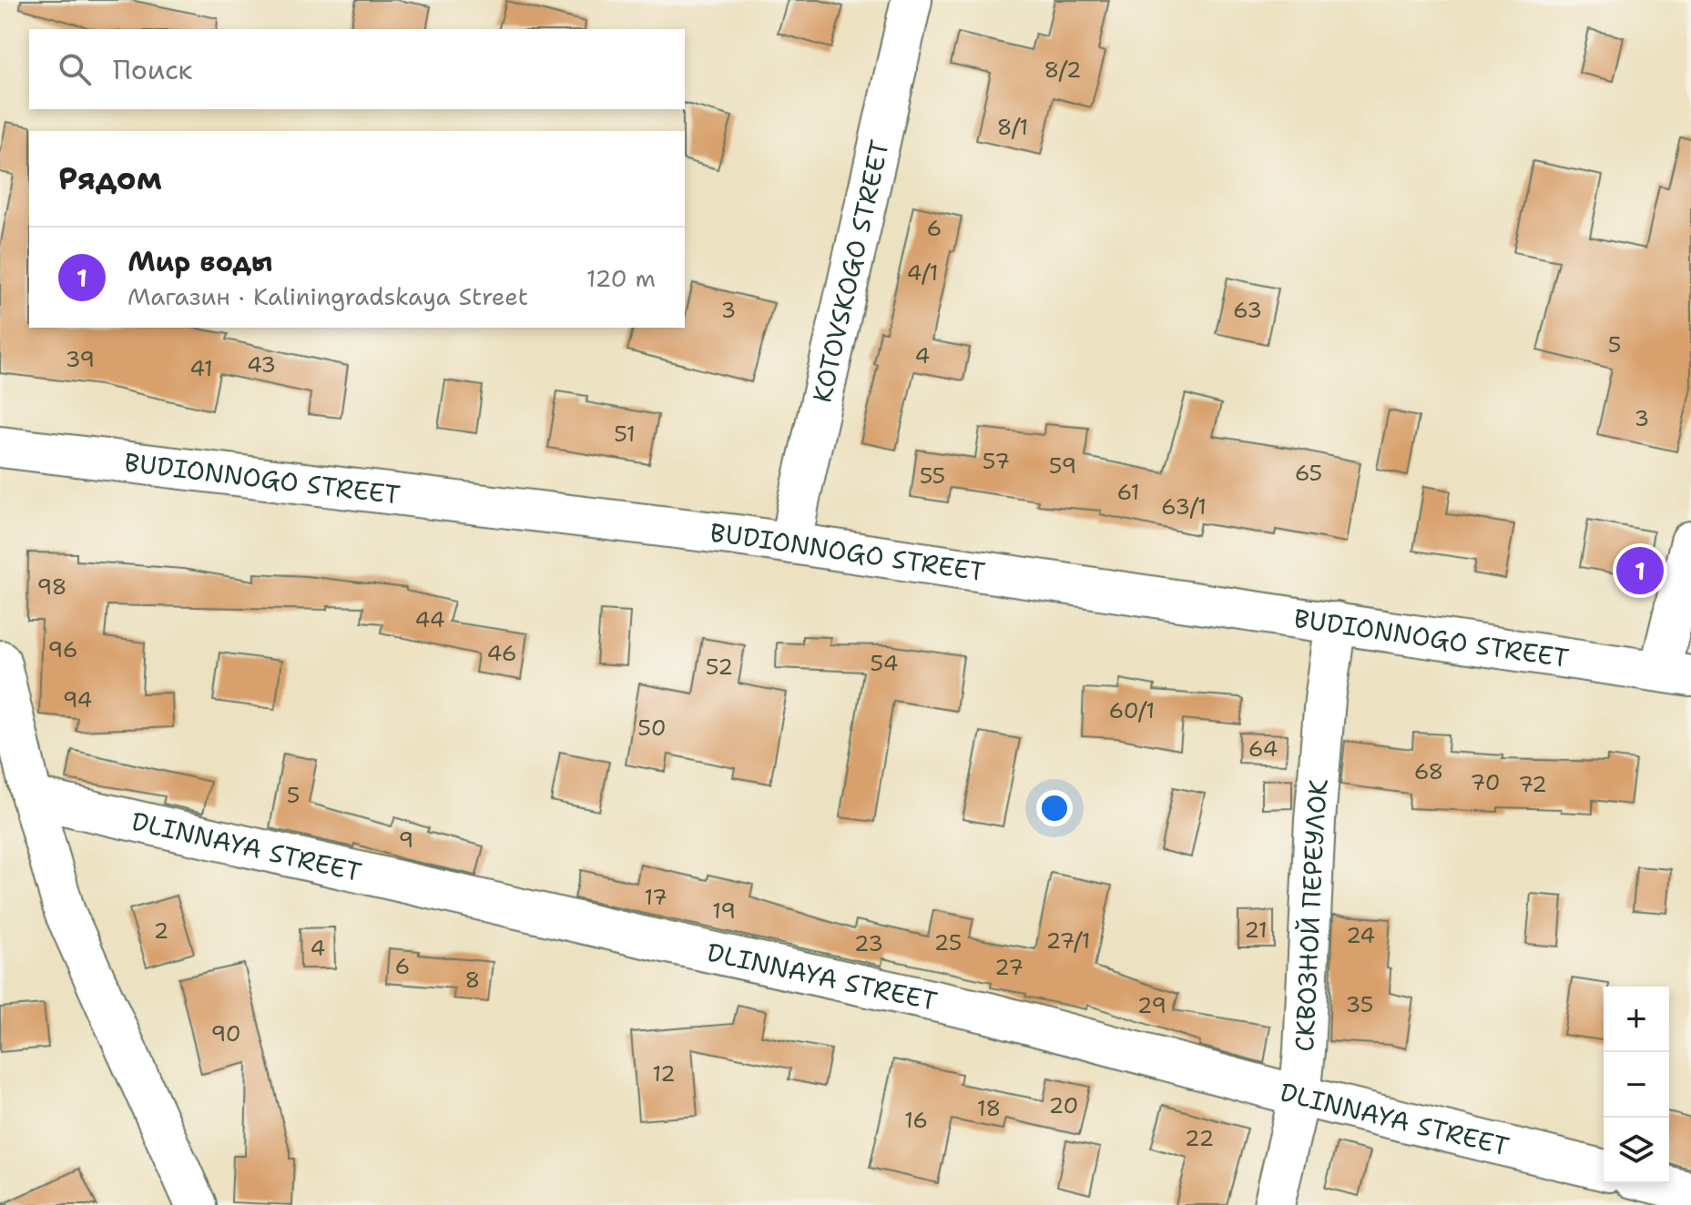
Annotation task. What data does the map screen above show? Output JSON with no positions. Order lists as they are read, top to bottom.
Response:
{
  "streets": {
    "street": [
      "KOTOVSKOGO STREET",
      "BUDIONNOGO STREET",
      "DLINNAYA STREET",
      "СКВОЗНОЙ ПЕРЕУЛОК"
    ]
  },
  "crossings": [
    ["KOTOVSKOGO STREET", "BUDIONNOGO STREET"],
    ["BUDIONNOGO STREET", "СКВОЗНОЙ ПЕРЕУЛОК"],
    ["DLINNAYA STREET", "СКВОЗНОЙ ПЕРЕУЛОК"]
  ],
  "house_numbers": [
    "8/2",
    "8/1",
    "6",
    "4/1",
    "3",
    "63",
    "5",
    "4",
    "39",
    "43",
    "41",
    "3",
    "51",
    "57",
    "59",
    "65",
    "55",
    "61",
    "63/1",
    "98",
    "44",
    "96",
    "46",
    "54",
    "52",
    "94",
    "60/1",
    "50",
    "64",
    "68",
    "70",
    "72",
    "5",
    "9",
    "17",
    "19",
    "21",
    "2",
    "24",
    "27/1",
    "25",
    "23",
    "4",
    "6",
    "27",
    "8",
    "35",
    "29",
    "90",
    "12",
    "20",
    "18",
    "16",
    "22"
  ],
  "page": {
    "search": "Поиск",
    "heading": "Рядом",
    "list": [
      {
        "mark": "1",
        "name": "Мир воды",
        "note": "Магазин · Kaliningradskaya Street",
        "value": "120 m"
      }
    ],
    "pins": "1",
    "map_buttons": ["+", "−"]
  }
}
